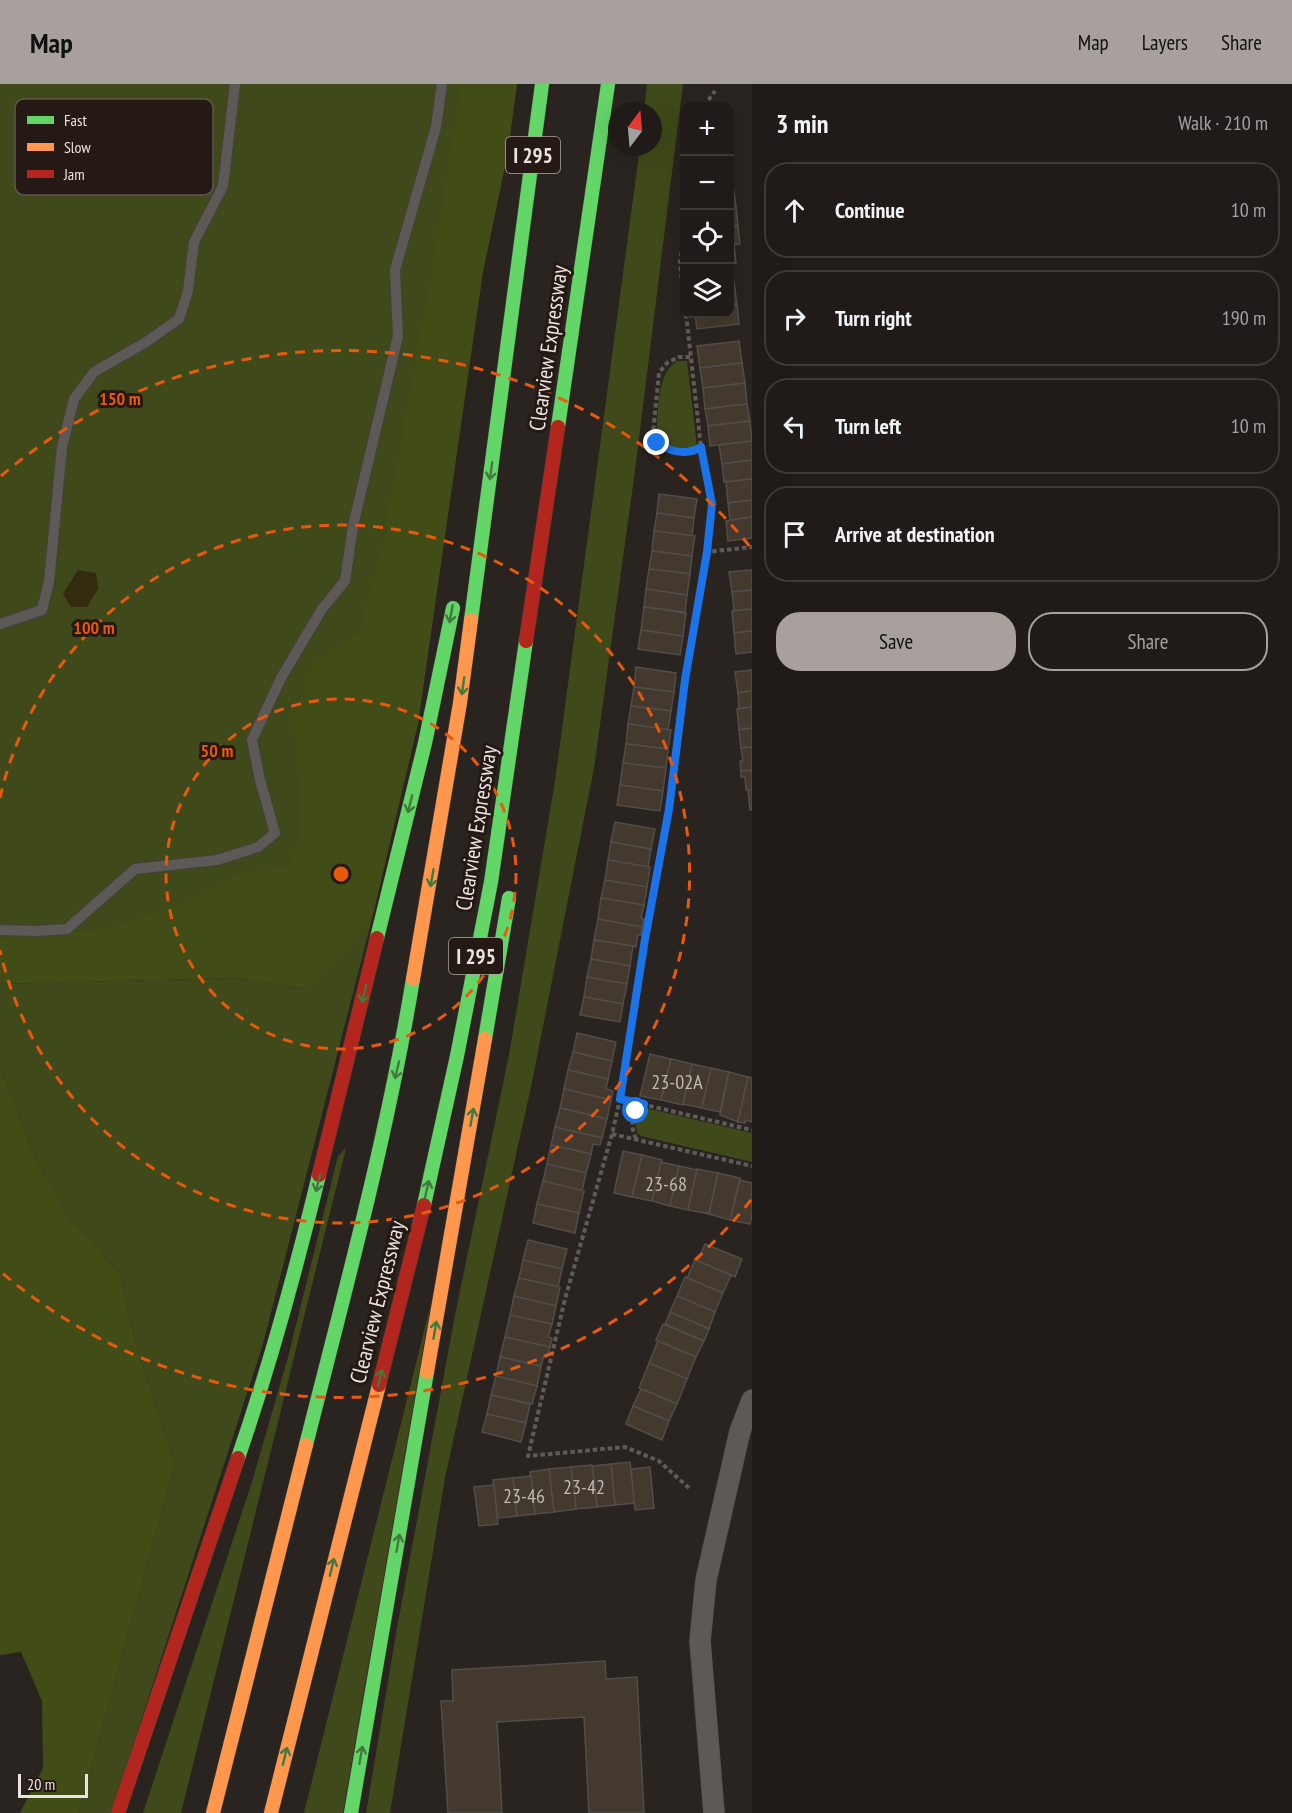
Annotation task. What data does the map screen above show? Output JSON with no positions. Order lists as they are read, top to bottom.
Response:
{
  "streets": {
    "highway": ["I 295", "Clearview Expressway"]
  },
  "house_numbers": [
    "23-02A",
    "23-68",
    "23-42",
    "23-46"
  ],
  "legend": ["Fast", "Slow", "Jam"],
  "scale_bar": "20 m",
  "north": "top",
  "page": {
    "header": "Map",
    "nav": ["Map", "Layers", "Share"],
    "heading": ["3 min", "Walk · 210 m"],
    "map_buttons": ["+", "−"],
    "list": [
      ["Continue", "10 m"],
      ["Turn right", "190 m"],
      ["Turn left", "10 m"],
      "Arrive at destination"
    ],
    "buttons": ["Save", "Share"],
    "scale": "20 m"
  },
  "rings": ["150 m", "100 m", "50 m"]
}
